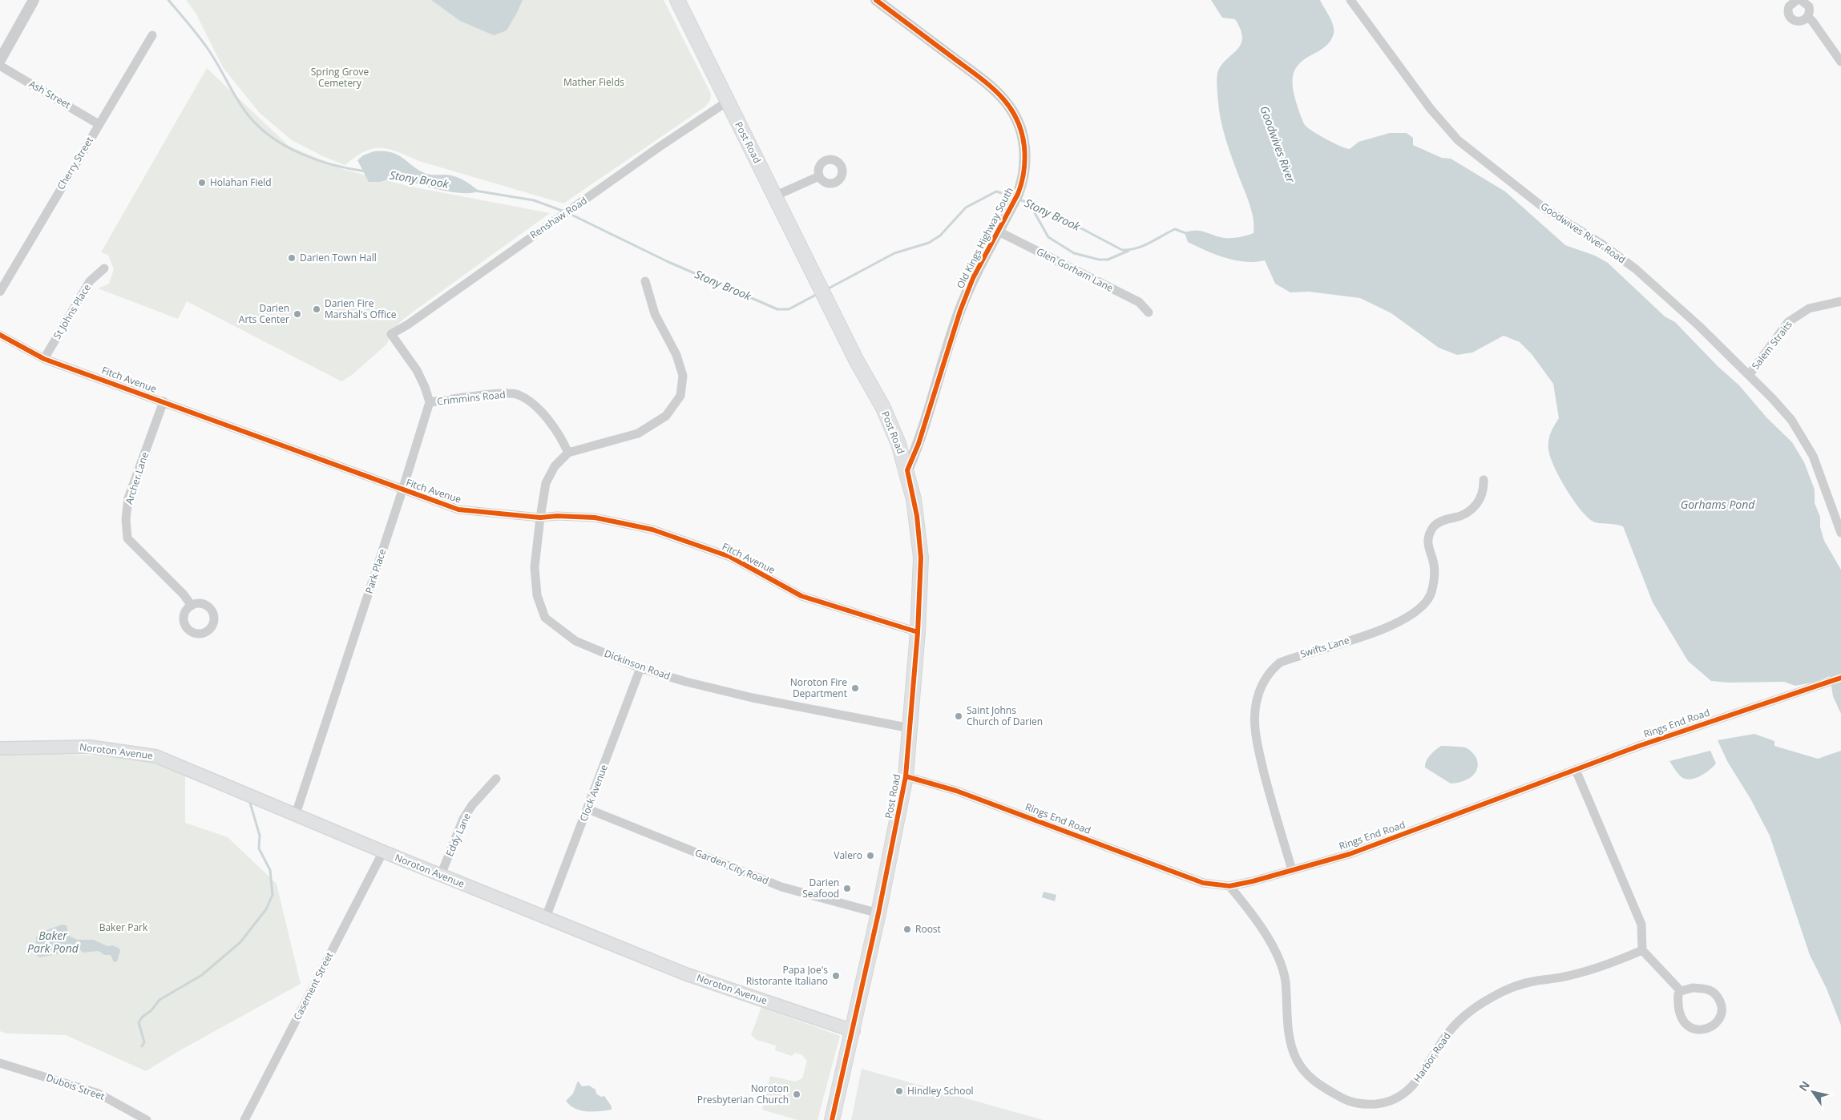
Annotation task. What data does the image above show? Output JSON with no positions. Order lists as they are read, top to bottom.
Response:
{
  "streets": {
    "main road": ["Post Road", "Noroton Avenue"],
    "street": [
      "Ash Street",
      "Cherry Street",
      "Renshaw Road",
      "Goodwives River Road",
      "Old Kings Highway South",
      "Glen Gorham Lane",
      "St Johns Place",
      "Salem Straits",
      "Fitch Avenue",
      "Crimmins Road",
      "Archer Lane",
      "Park Place",
      "Swifts Lane",
      "Dickinson Road",
      "Rings End Road",
      "Clock Avenue",
      "Eddy Lane",
      "Garden City Road",
      "Casement Street",
      "Harbor Road",
      "Dubois Street"
    ]
  },
  "crossings": [
    ["Ash Street", "Cherry Street"],
    ["Post Road", "Renshaw Road"],
    ["Post Road", "Old Kings Highway South"],
    ["Post Road", "Fitch Avenue"],
    ["Post Road", "Dickinson Road"],
    ["Post Road", "Rings End Road"],
    ["Post Road", "Noroton Avenue"],
    ["Post Road", "Garden City Road"],
    ["Renshaw Road", "Crimmins Road"],
    ["Renshaw Road", "Park Place"],
    ["Goodwives River Road", "Salem Straits"],
    ["Old Kings Highway South", "Glen Gorham Lane"],
    ["St Johns Place", "Fitch Avenue"],
    ["Fitch Avenue", "Archer Lane"],
    ["Fitch Avenue", "Park Place"],
    ["Fitch Avenue", "Dickinson Road"],
    ["Crimmins Road", "Park Place"],
    ["Crimmins Road", "Dickinson Road"],
    ["Park Place", "Noroton Avenue"],
    ["Swifts Lane", "Rings End Road"],
    ["Dickinson Road", "Clock Avenue"],
    ["Rings End Road", "Harbor Road"],
    ["Noroton Avenue", "Clock Avenue"],
    ["Noroton Avenue", "Eddy Lane"],
    ["Noroton Avenue", "Casement Street"],
    ["Clock Avenue", "Garden City Road"]
  ],
  "water": [
    "Goodwives River",
    "Stony Brook",
    "Gorhams Pond",
    "Baker Park Pond"
  ],
  "parks": ["Spring Grove Cemetery", "Mather Fields", "Baker Park"],
  "places": [
    "Holahan Field",
    "Darien Town Hall",
    "Darien Fire Marshal's Office",
    "Darien Arts Center",
    "Noroton Fire Department",
    "Saint Johns Church of Darien",
    "Valero",
    "Darien Seafood",
    "Roost",
    "Papa Joe's Ristorante Italiano",
    "Hindley School",
    "Noroton Presbyterian Church"
  ],
  "north": "top left"
}
